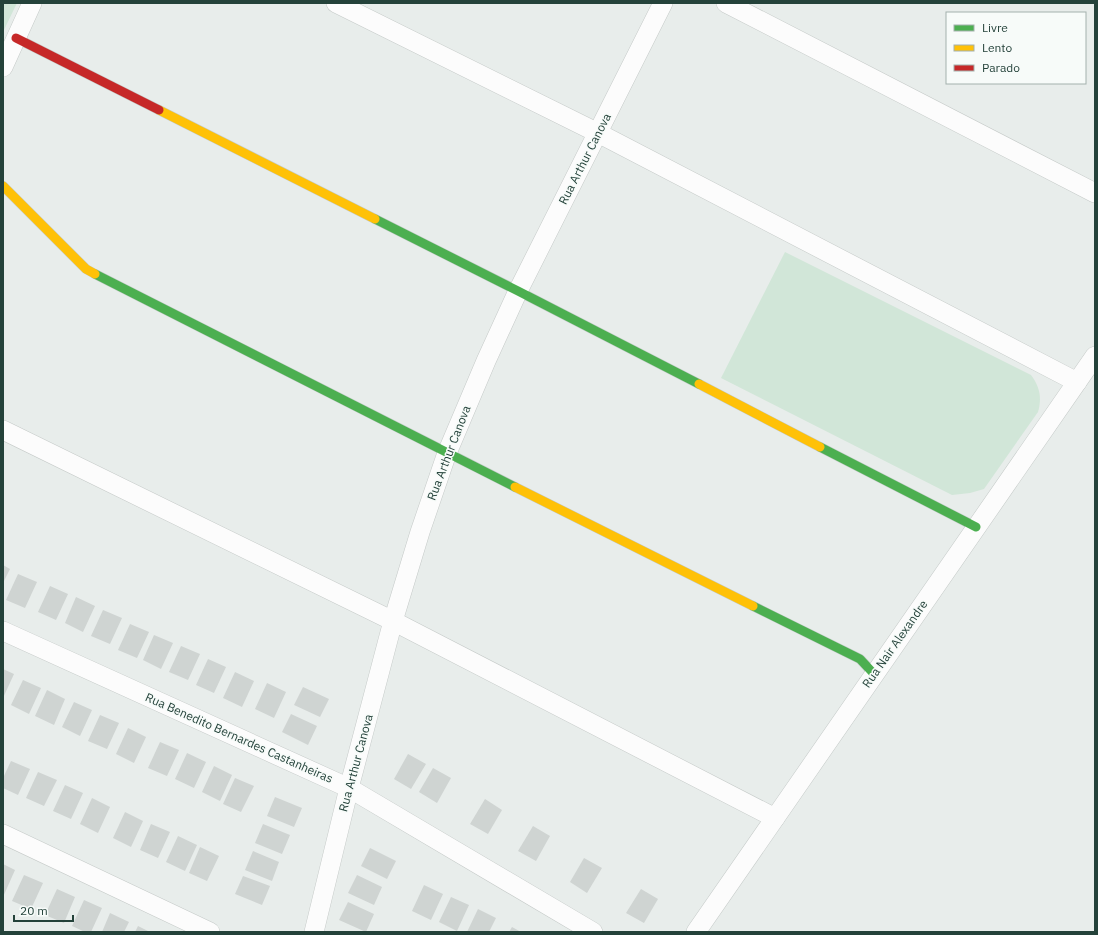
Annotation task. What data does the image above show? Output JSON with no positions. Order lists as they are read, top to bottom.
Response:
{
  "streets": {
    "street": ["Rua Arthur Canova", "Rua Nair Alexandre", "Rua Benedito Bernardes Castanheiras"]
  },
  "crossings": [
    ["Rua Arthur Canova", "Rua Benedito Bernardes Castanheiras"]
  ],
  "legend": ["Livre", "Lento", "Parado"],
  "scale_bar": "20 m"
}
